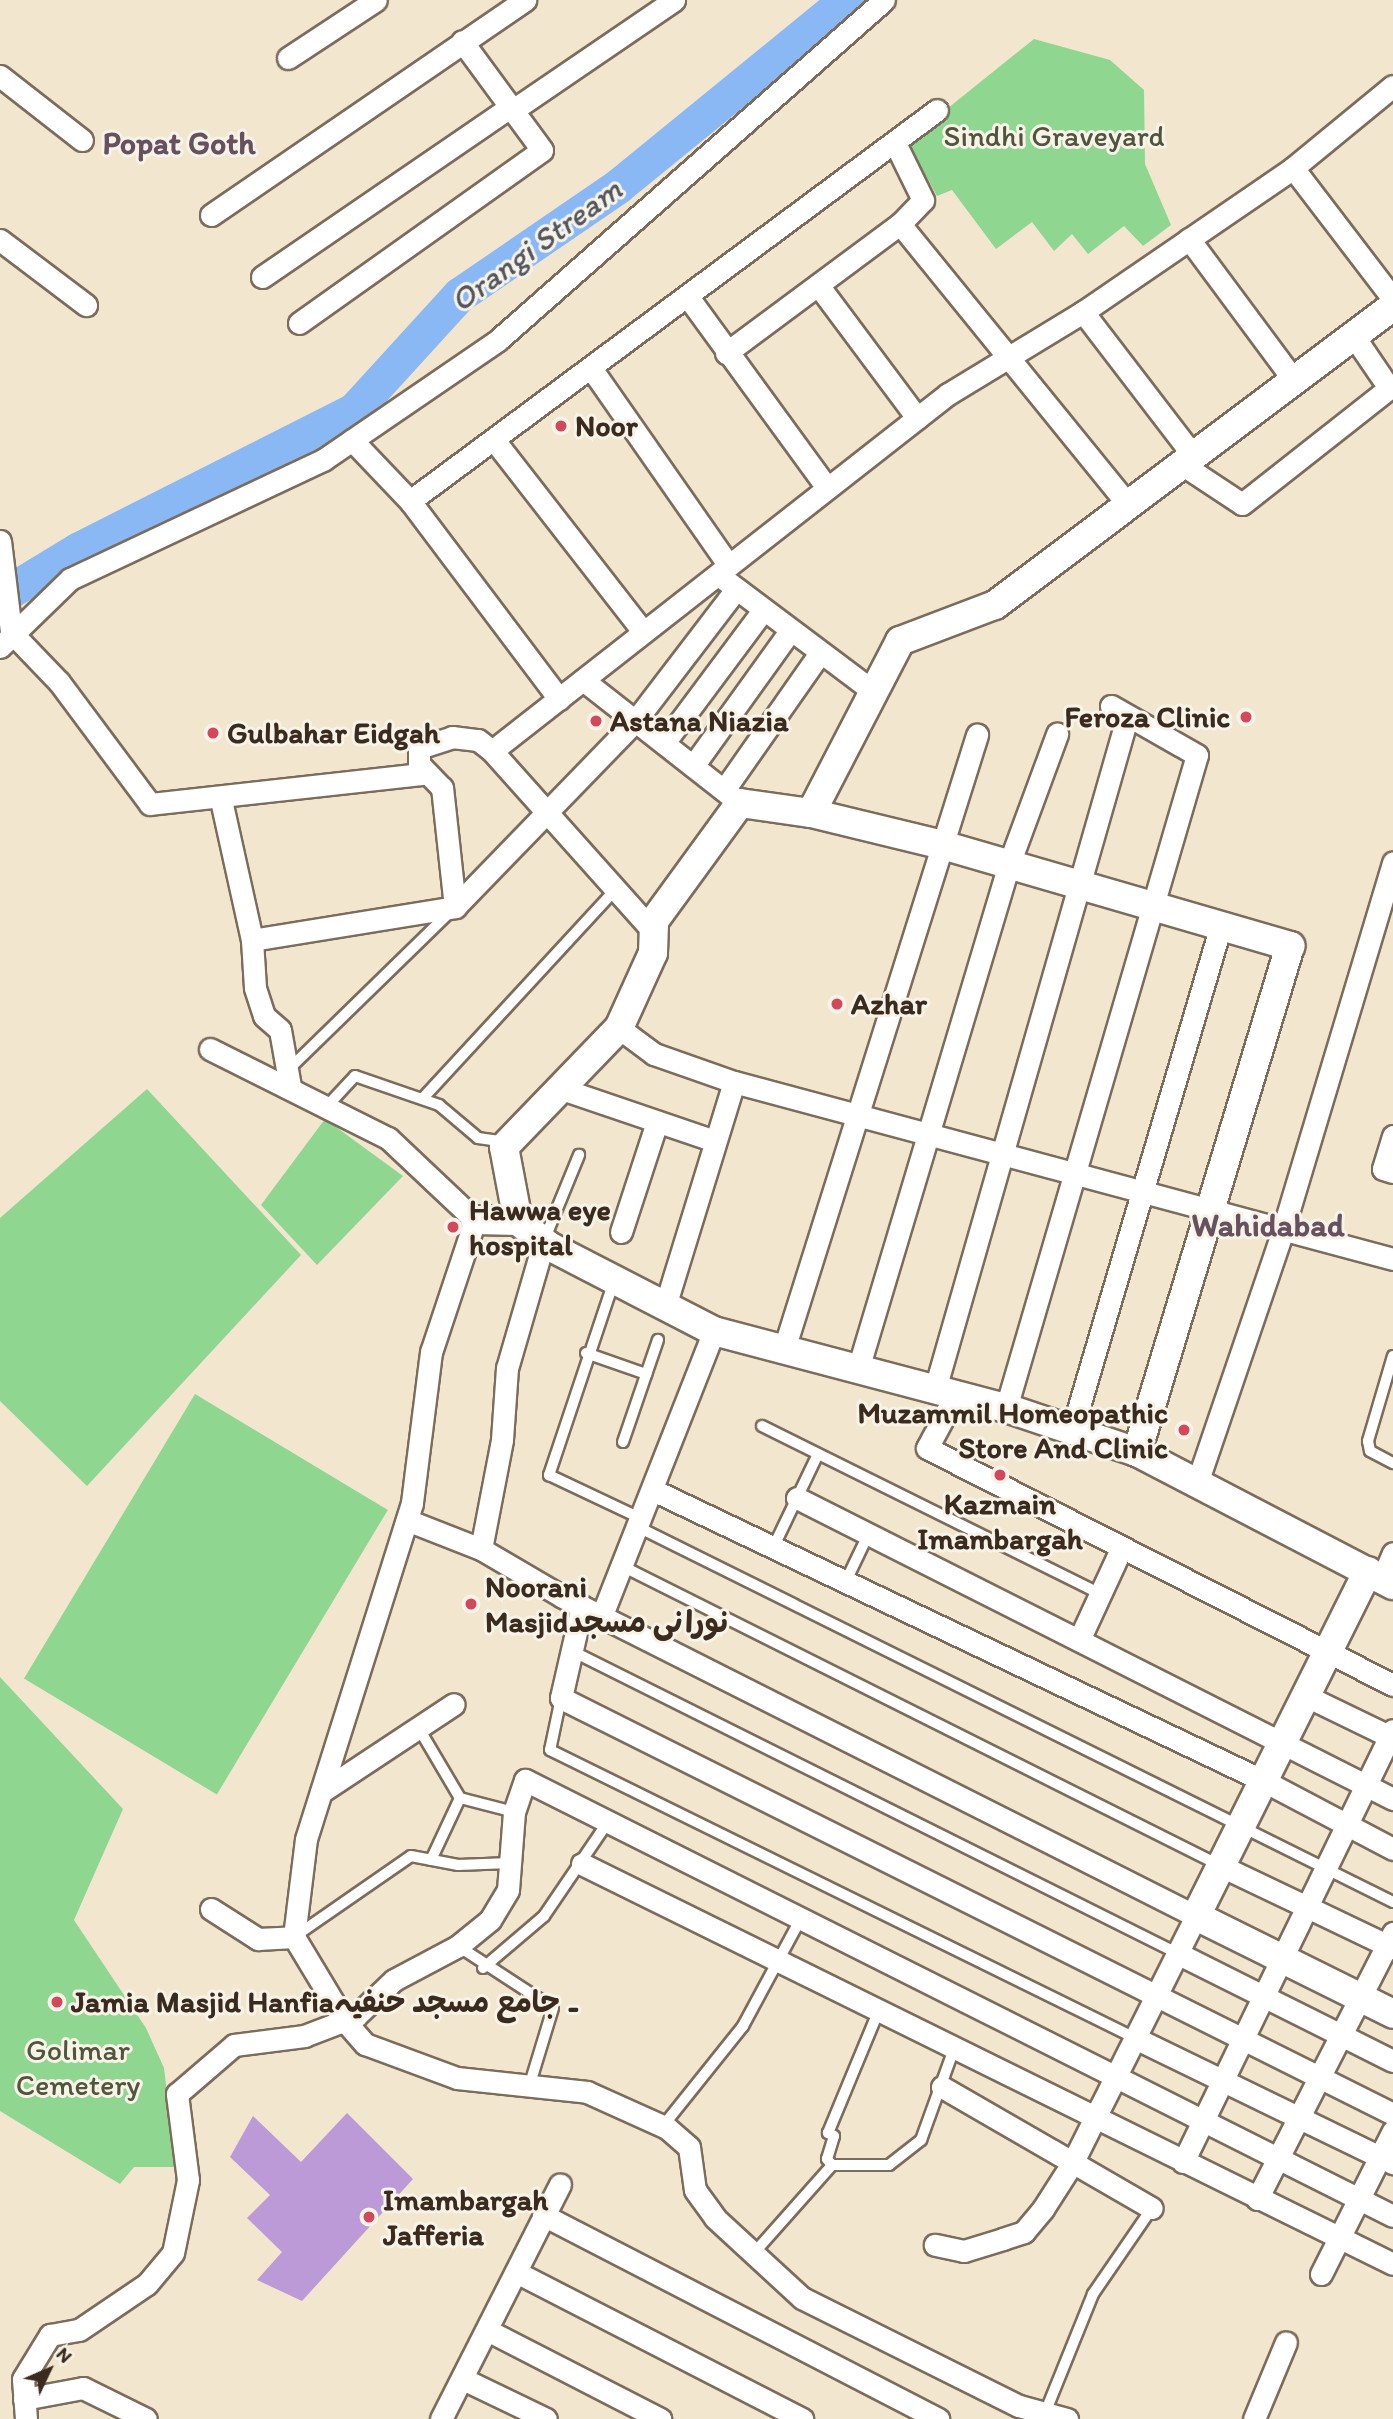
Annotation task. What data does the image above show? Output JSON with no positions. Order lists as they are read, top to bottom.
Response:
{
  "districts": ["Popat Goth", "Wahidabad"],
  "water": ["Orangi Stream"],
  "parks": ["Sindhi Graveyard", "Golimar Cemetery"],
  "places": [
    "Noor",
    "Feroza Clinic",
    "Astana Niazia",
    "Gulbahar Eidgah",
    "Azhar",
    "Hawwa eye hospital",
    "Muzammil Homeopathic Store And Clinic",
    "Kazmain Imambargah",
    "Noorani Masjidنورانی مسجد",
    "Jamia Masjid Hanfia۔ جامع مسجد حنفیہ",
    "Imambargah Jafferia"
  ],
  "north": "top right"
}
